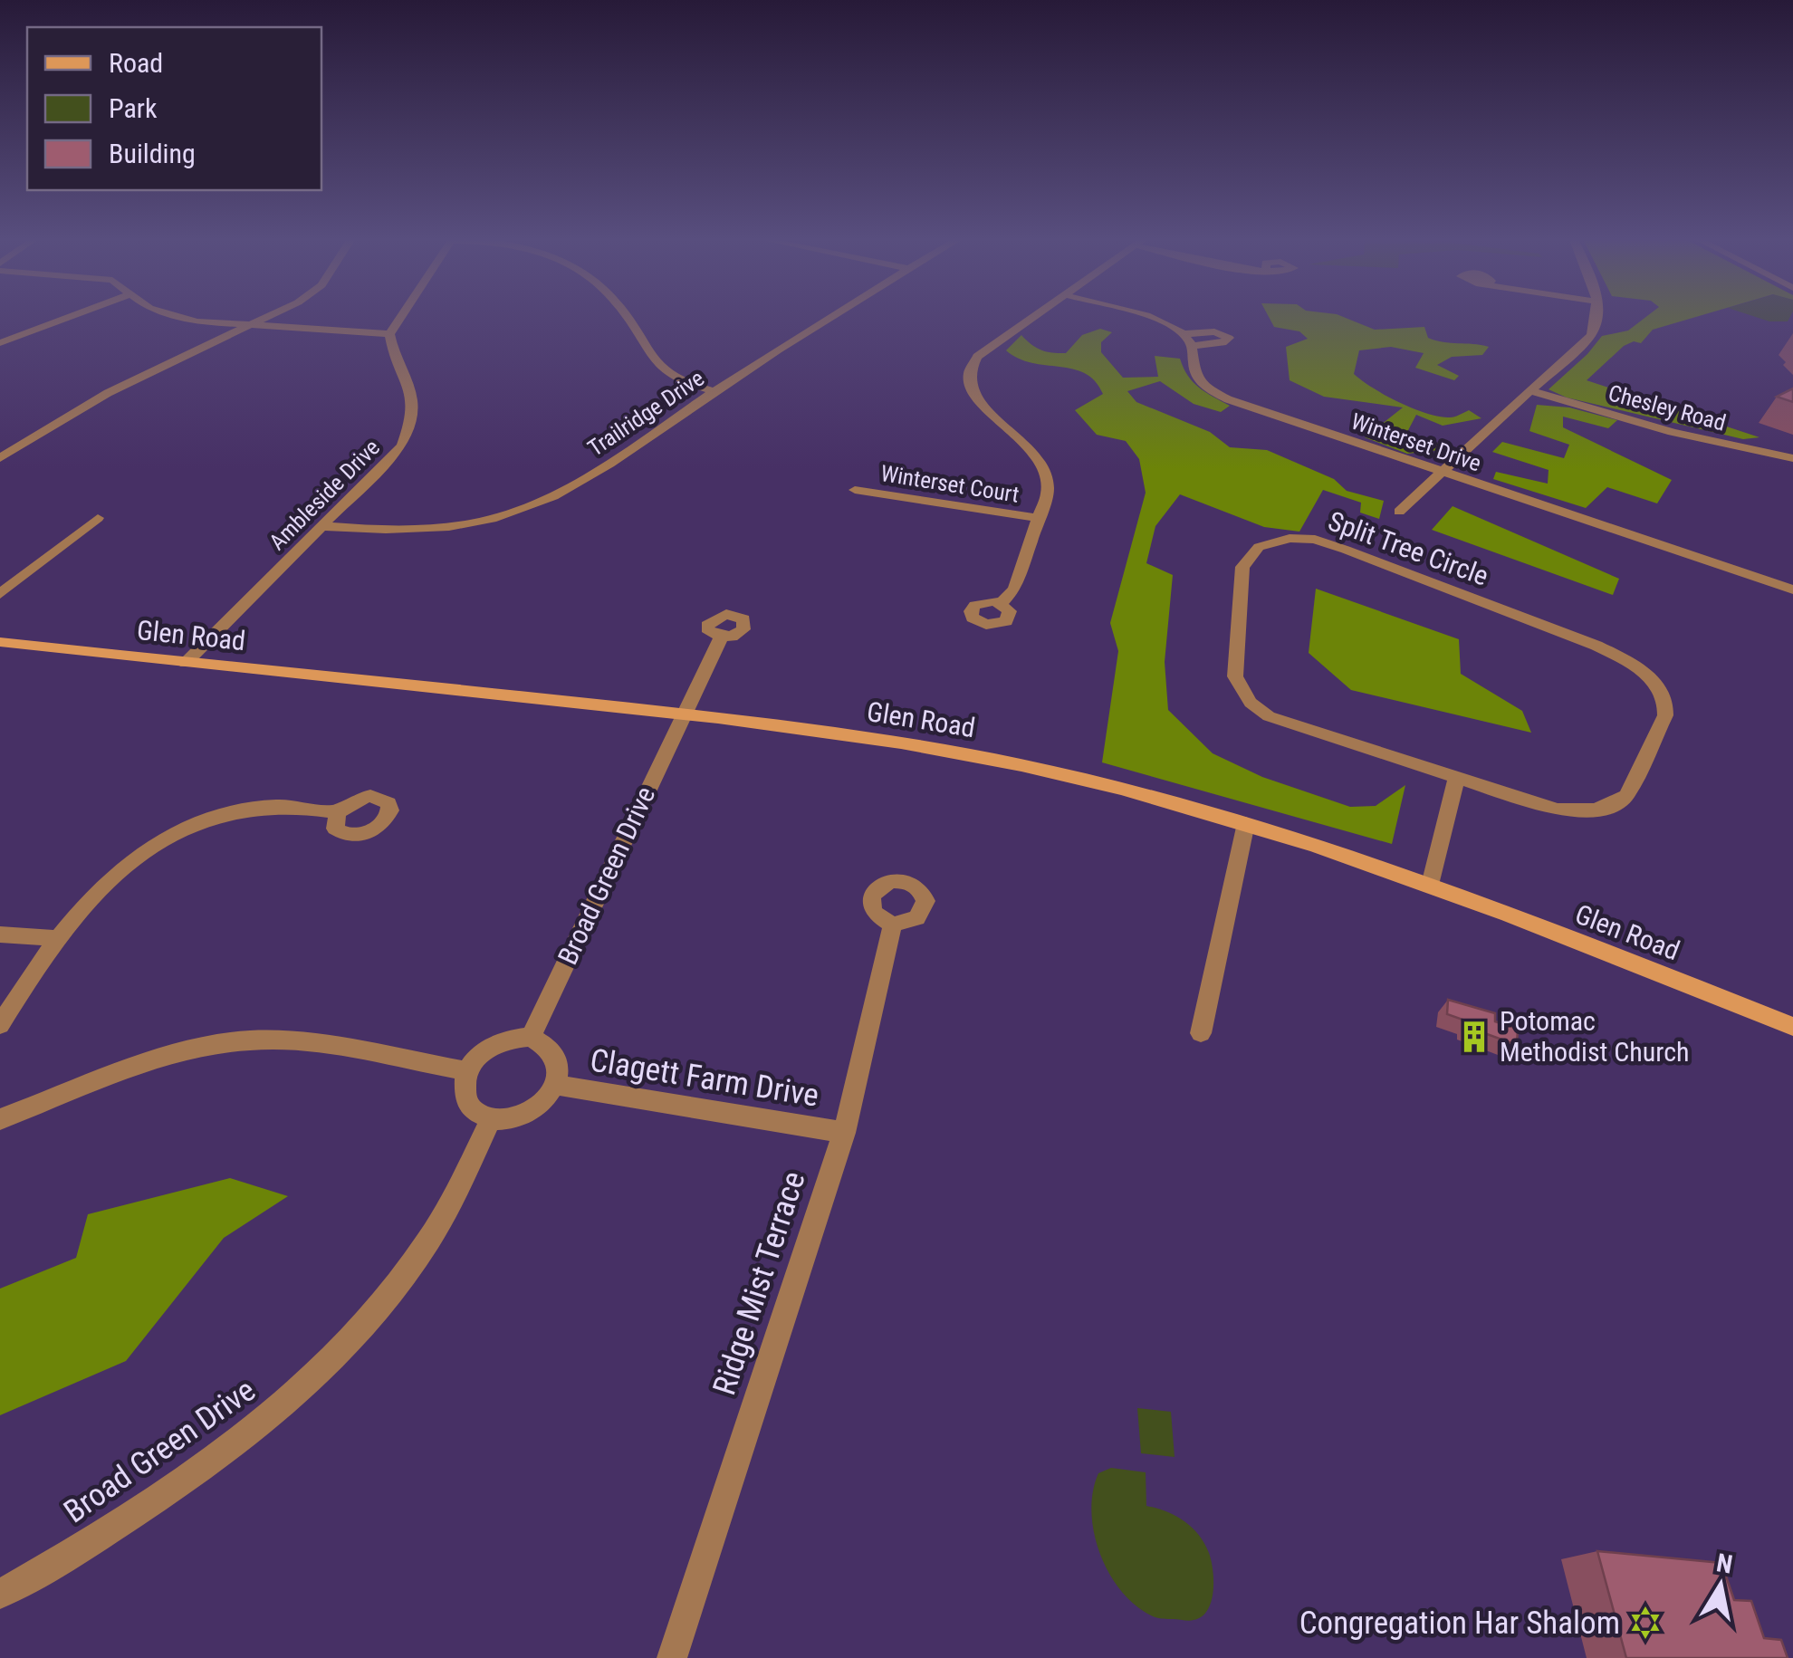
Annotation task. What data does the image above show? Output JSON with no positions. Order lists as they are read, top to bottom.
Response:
{
  "streets": {
    "main road": ["Glen Road"],
    "street": [
      "Chesley Road",
      "Trailridge Drive",
      "Winterset Drive",
      "Winterset Court",
      "Ambleside Drive",
      "Split Tree Circle",
      "Broad Green Drive",
      "Clagett Farm Drive",
      "Ridge Mist Terrace"
    ]
  },
  "crossings": [
    ["Trailridge Drive", "Ambleside Drive"],
    ["Ambleside Drive", "Glen Road"],
    ["Glen Road", "Broad Green Drive"],
    ["Broad Green Drive", "Clagett Farm Drive"],
    ["Clagett Farm Drive", "Ridge Mist Terrace"]
  ],
  "places": {
    "building": ["Potomac Methodist Church"],
    "synagogue": ["Congregation Har Shalom"]
  },
  "legend": ["Road", "Park", "Building"],
  "north": "top"
}
